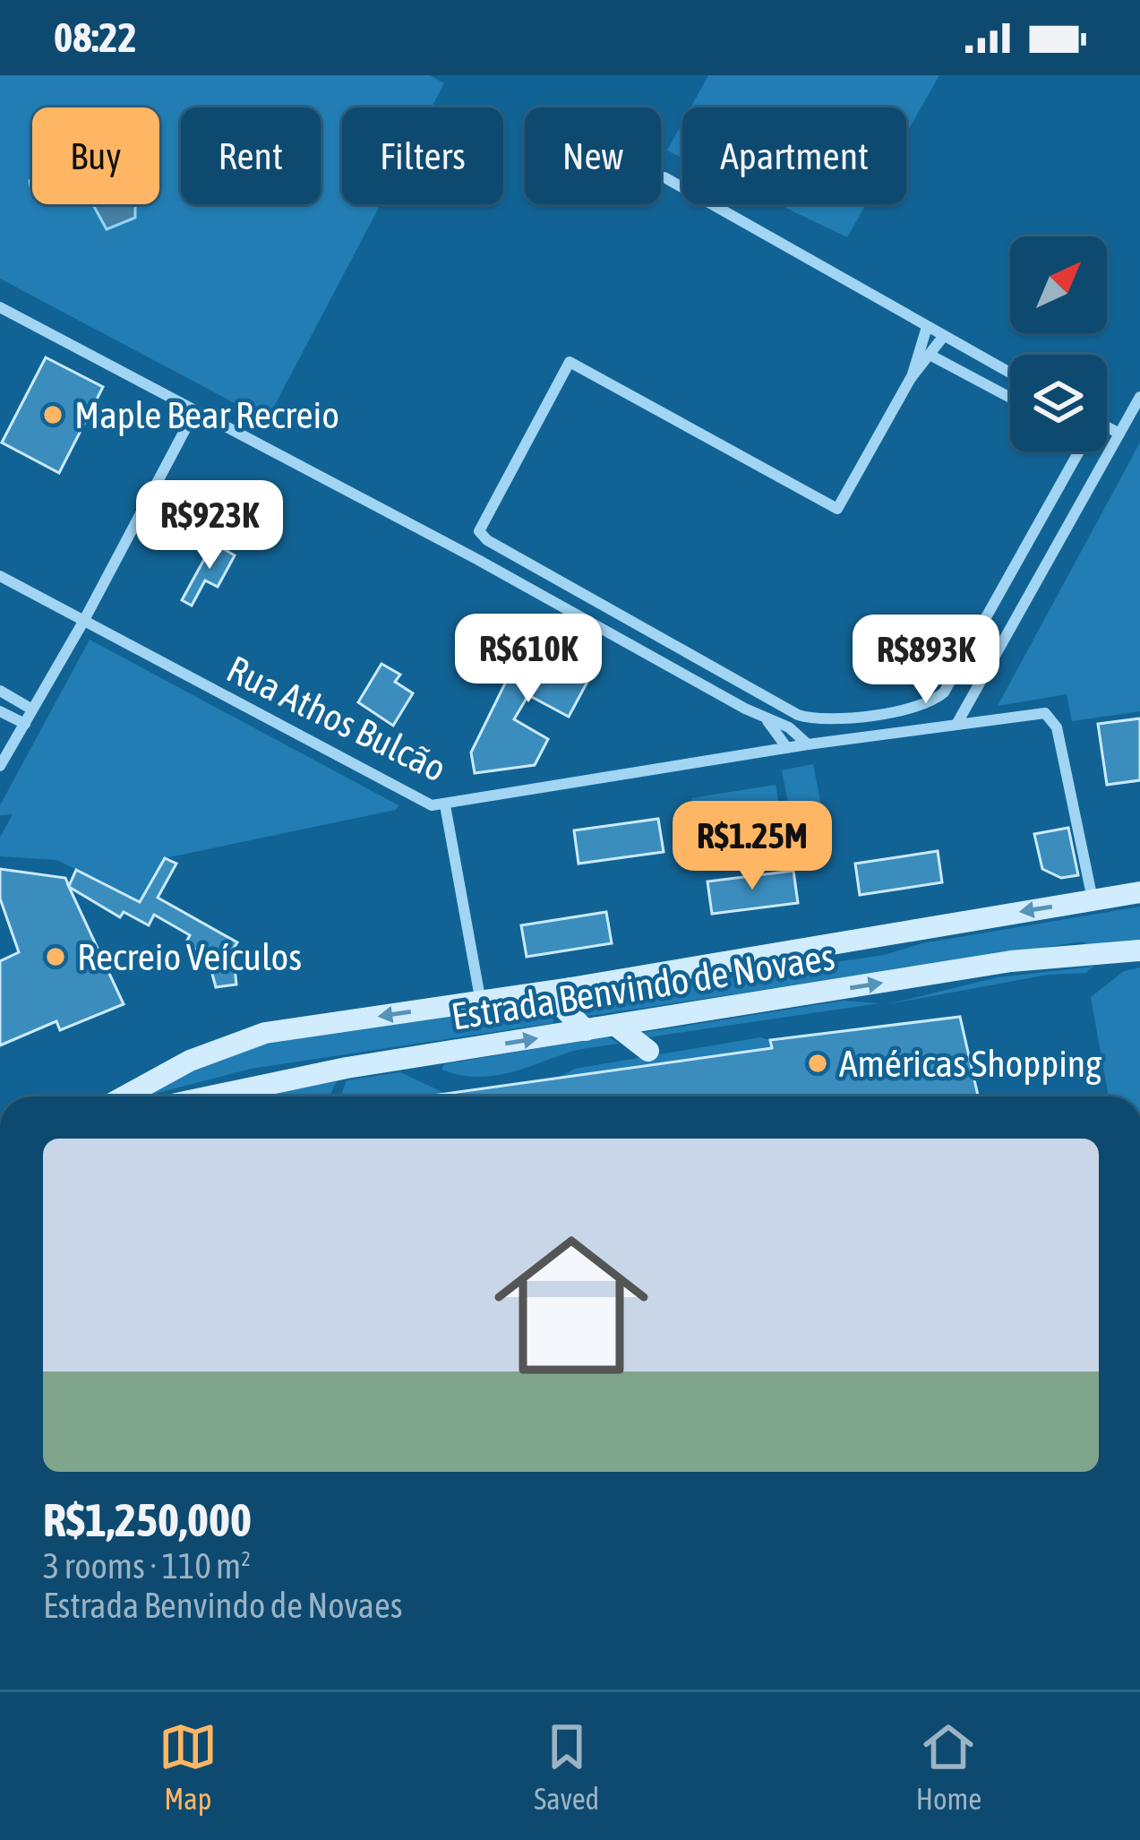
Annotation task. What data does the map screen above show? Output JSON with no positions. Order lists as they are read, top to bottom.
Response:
{
  "streets": {
    "street": ["Rua Athos Bulcão", "Estrada Benvindo de Novaes"]
  },
  "crossings": [
    ["Rua Athos Bulcão", "Estrada Benvindo de Novaes"]
  ],
  "places": ["Maple Bear Recreio", "Recreio Veículos", "Américas Shopping"],
  "north": "top right",
  "page": {
    "status": "08:22",
    "chip": [
      "Buy",
      "Rent",
      "Filters",
      "New",
      "Apartment"
    ],
    "price": [
      "R$923K",
      "R$610K",
      "R$893K",
      "R$1.25M"
    ],
    "list": [
      {
        "name": "R$1,250,000",
        "note": "3 rooms · 110 m² · Estrada Benvindo de Novaes"
      }
    ],
    "tabs": ["Map", "Saved", "Home"]
  }
}
